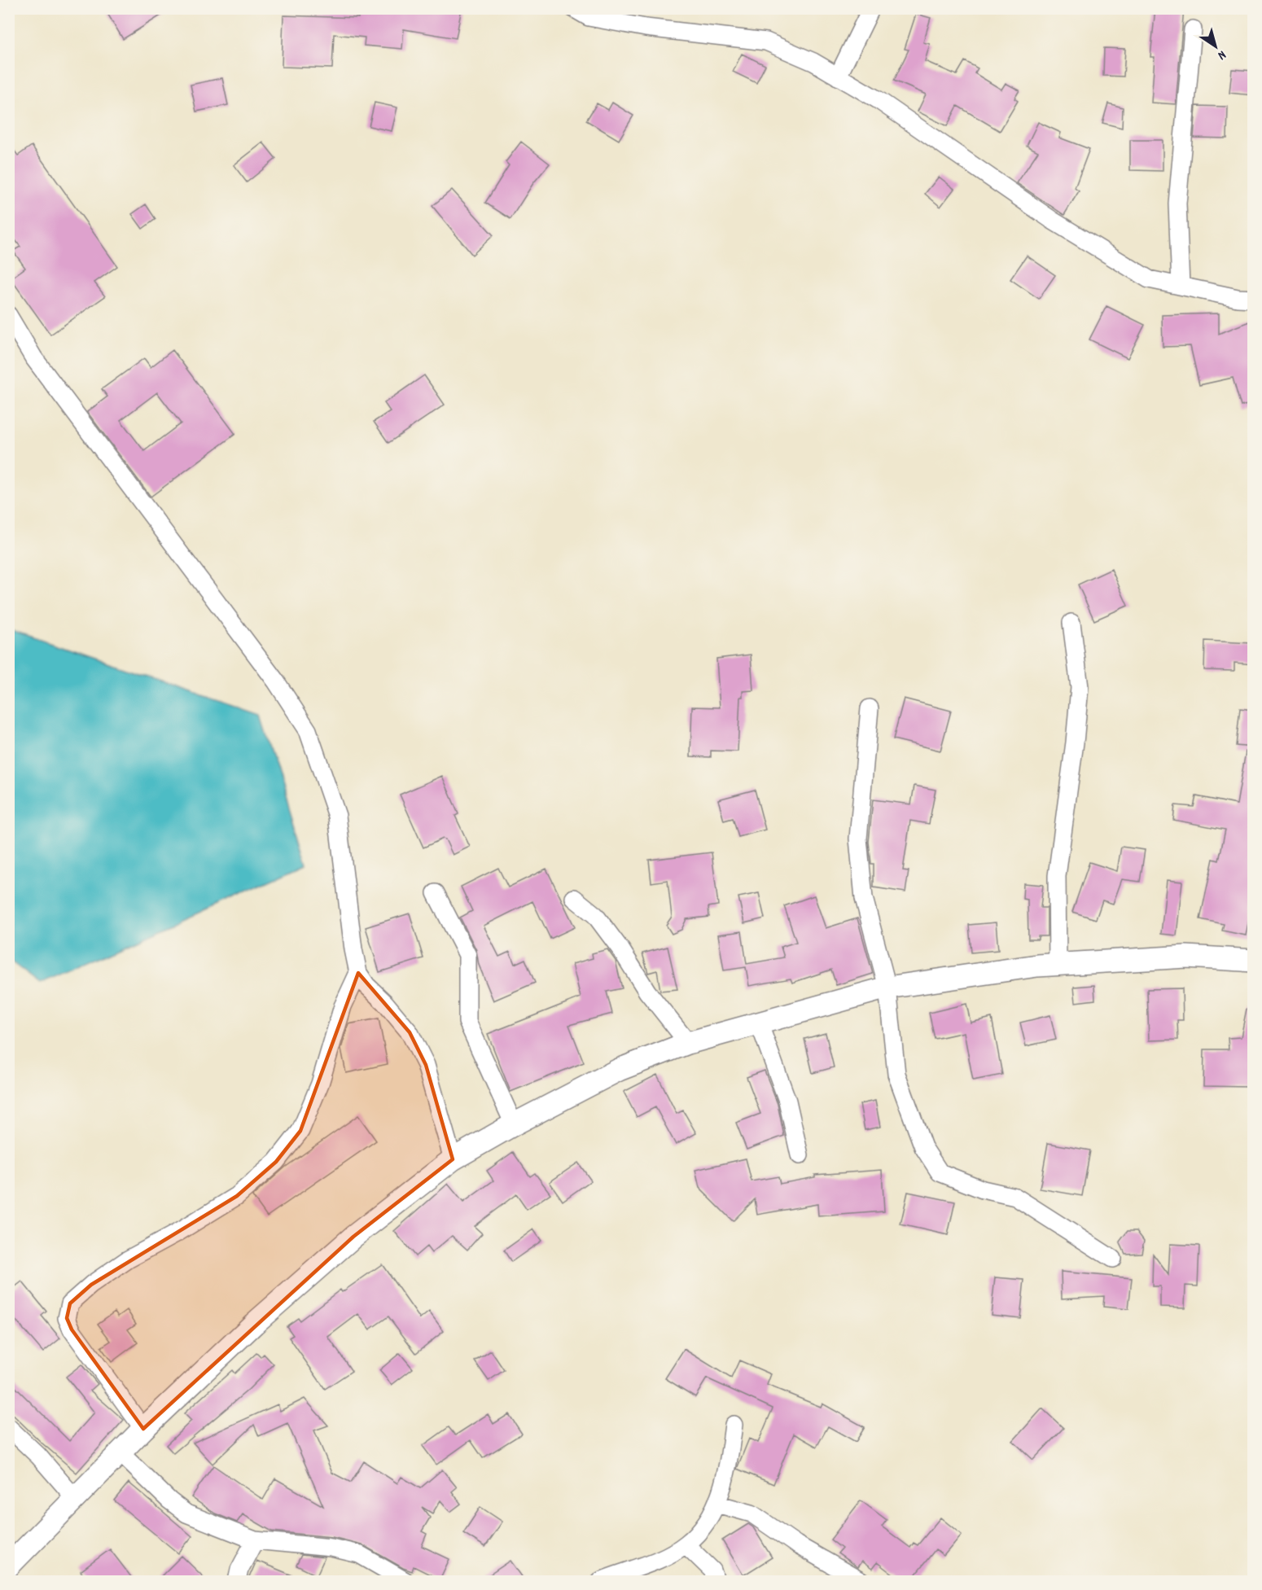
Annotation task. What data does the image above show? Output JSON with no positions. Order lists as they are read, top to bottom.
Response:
{
  "north": "bottom right"
}
